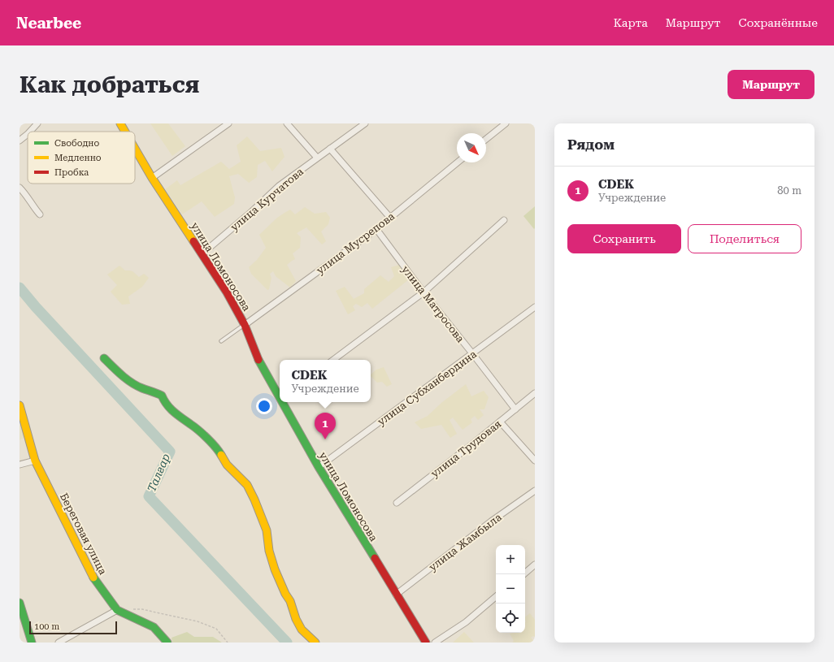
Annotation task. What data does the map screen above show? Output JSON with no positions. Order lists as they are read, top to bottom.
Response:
{
  "streets": {
    "street": [
      "улица Курчатова",
      "улица Мусрепова",
      "улица Ломоносова",
      "улица Матросова",
      "улица Субханбердина",
      "улица Трудовая",
      "Береговая улица",
      "улица Жамбыла"
    ]
  },
  "crossings": [
    ["улица Курчатова", "улица Ломоносова"],
    ["улица Мусрепова", "улица Ломоносова"],
    ["улица Мусрепова", "улица Матросова"],
    ["улица Ломоносова", "улица Субханбердина"],
    ["улица Ломоносова", "улица Жамбыла"],
    ["улица Матросова", "улица Субханбердина"],
    ["улица Матросова", "улица Трудовая"]
  ],
  "water": ["Талғар"],
  "legend": ["Свободно", "Медленно", "Пробка"],
  "scale_bar": "100 m",
  "north": "bottom right",
  "page": {
    "header": "Nearbee",
    "nav": ["Карта", "Маршрут", "Сохранённые"],
    "buttons": [
      "Маршрут",
      ["Сохранить", "Поделиться"]
    ],
    "title": "Как добраться",
    "heading": "Рядом",
    "list": [
      {
        "mark": "1",
        "name": "CDEK",
        "note": "Учреждение",
        "value": "80 m"
      }
    ],
    "popup": ["CDEK", "Учреждение"],
    "pins": "1",
    "map_buttons": ["+", "−"],
    "scale": "100 m"
  }
}
